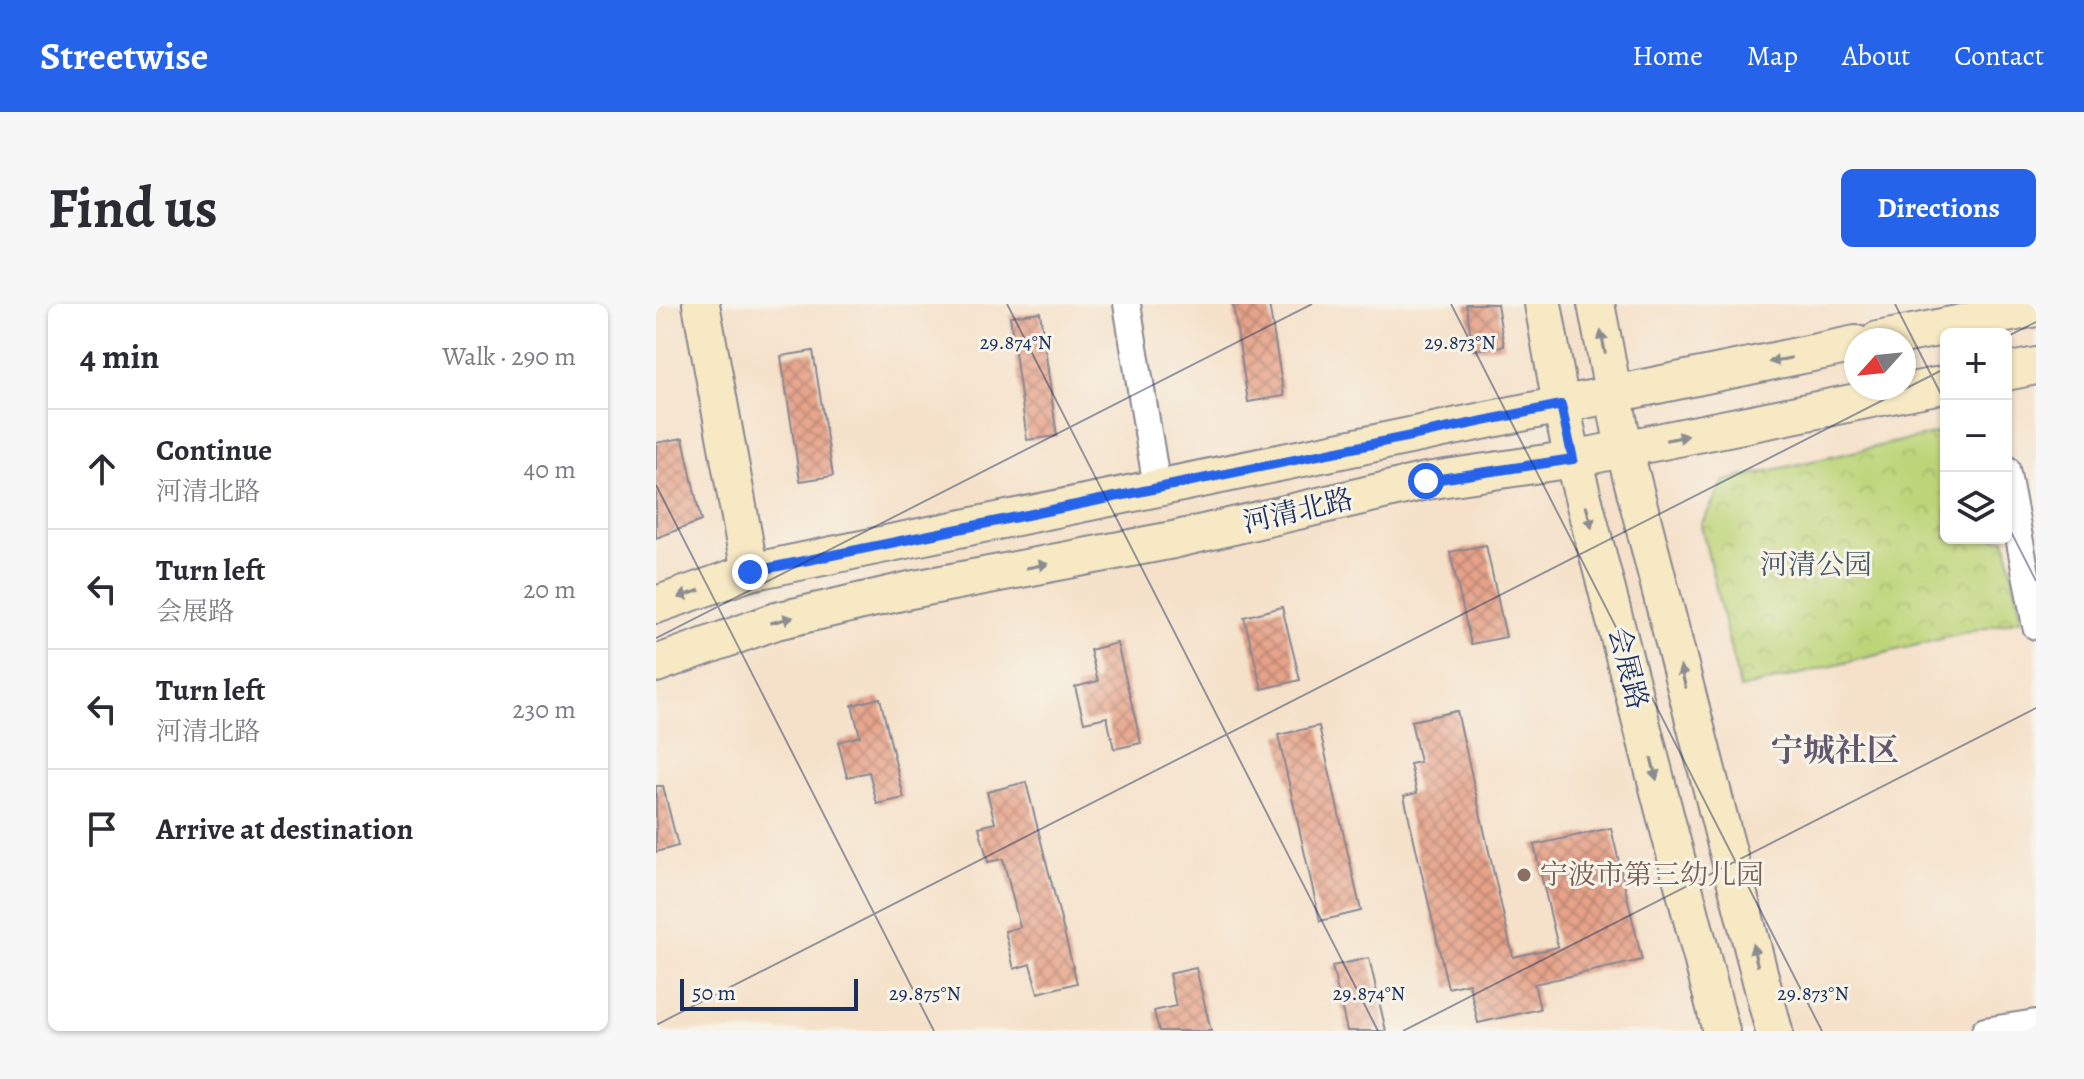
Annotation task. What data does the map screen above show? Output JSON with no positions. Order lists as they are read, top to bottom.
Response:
{
  "streets": {
    "main road": ["河清北路", "会展路"]
  },
  "crossings": [
    ["河清北路", "会展路"]
  ],
  "districts": ["宁城社区"],
  "parks": ["河清公园"],
  "places": ["宁波市第三幼儿园"],
  "scale_bar": "50 m",
  "north": "bottom left",
  "page": {
    "header": "Streetwise",
    "nav": [
      "Home",
      "Map",
      "About",
      "Contact"
    ],
    "buttons": "Directions",
    "title": "Find us",
    "heading": ["4 min", "Walk · 290 m"],
    "map_buttons": ["+", "−"],
    "list": [
      ["Continue", "河清北路", "40 m"],
      ["Turn left", "会展路", "20 m"],
      ["Turn left", "河清北路", "230 m"],
      "Arrive at destination"
    ],
    "scale": "50 m"
  },
  "coordinates": ["29.874°N", "29.873°N", "29.875°N"]
}
